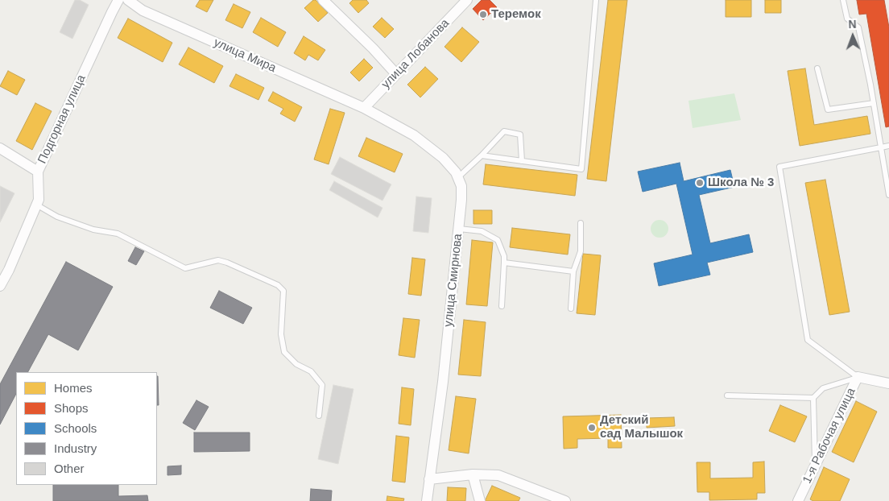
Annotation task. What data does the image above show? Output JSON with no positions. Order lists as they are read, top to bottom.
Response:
{
  "streets": {
    "street": [
      "улица Лобанова",
      "улица Мира",
      "Подгорная улица",
      "улица Смирнова",
      "1-я Рабочая улица"
    ]
  },
  "crossings": [
    ["улица Лобанова", "улица Мира"],
    ["улица Лобанова", "улица Смирнова"],
    ["улица Мира", "улица Смирнова"]
  ],
  "places": ["Теремок", "Школа № 3", "Детский сад Малышок"],
  "legend": [
    "Homes",
    "Shops",
    "Schools",
    "Industry",
    "Other"
  ],
  "north": "top"
}
